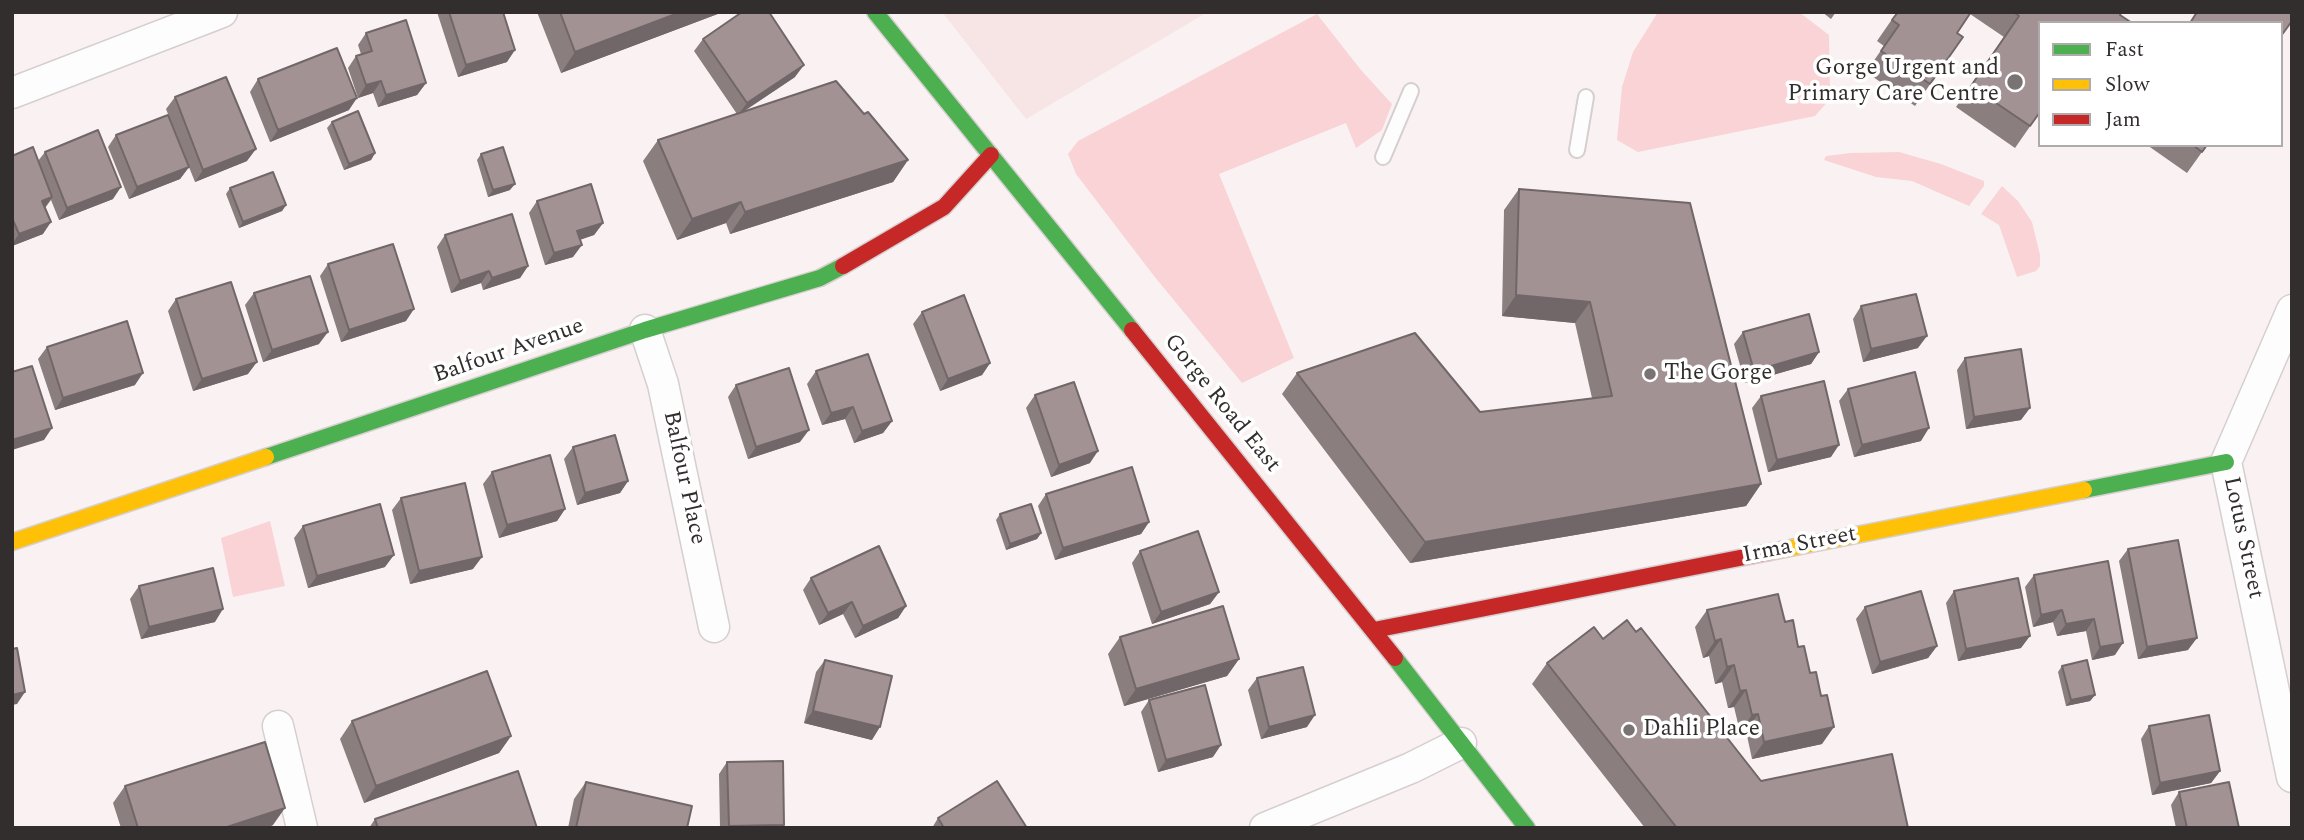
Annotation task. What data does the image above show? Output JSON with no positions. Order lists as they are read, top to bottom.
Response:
{
  "streets": {
    "street": [
      "Balfour Avenue",
      "Gorge Road East",
      "Balfour Place",
      "Lotus Street",
      "Irma Street"
    ]
  },
  "crossings": [
    ["Balfour Avenue", "Gorge Road East"],
    ["Balfour Avenue", "Balfour Place"],
    ["Gorge Road East", "Irma Street"],
    ["Lotus Street", "Irma Street"]
  ],
  "places": ["Gorge Urgent and Primary Care Centre", "The Gorge", "Dahli Place"],
  "legend": ["Fast", "Slow", "Jam"]
}
